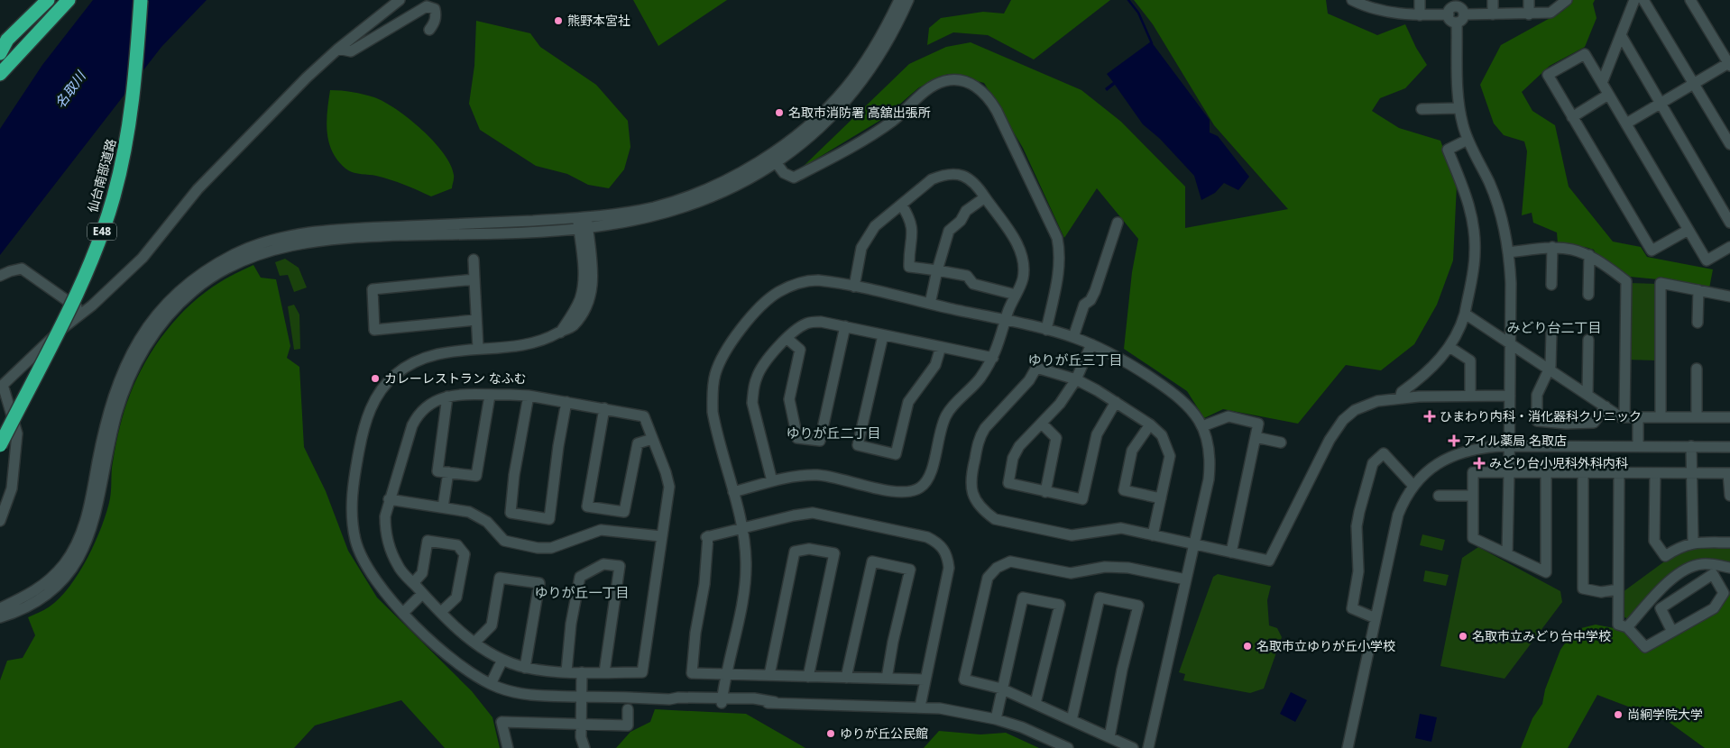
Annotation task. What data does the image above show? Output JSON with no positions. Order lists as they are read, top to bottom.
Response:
{
  "streets": {
    "highway": ["仙台南部道路", "E48"]
  },
  "districts": [
    "みどり台二丁目",
    "ゆりが丘三丁目",
    "ゆりが丘二丁目",
    "ゆりが丘一丁目"
  ],
  "water": ["名取川"],
  "places": {
    "other": [
      "熊野本宮社",
      "名取市消防署 高舘出張所",
      "カレーレストラン なふむ",
      "名取市立みどり台中学校",
      "名取市立ゆりが丘小学校",
      "尚絅学院大学",
      "ゆりが丘公民館"
    ],
    "health": ["ひまわり内科・消化器科クリニック", "アイル薬局 名取店", "みどり台小児科外科内科"]
  }
}
